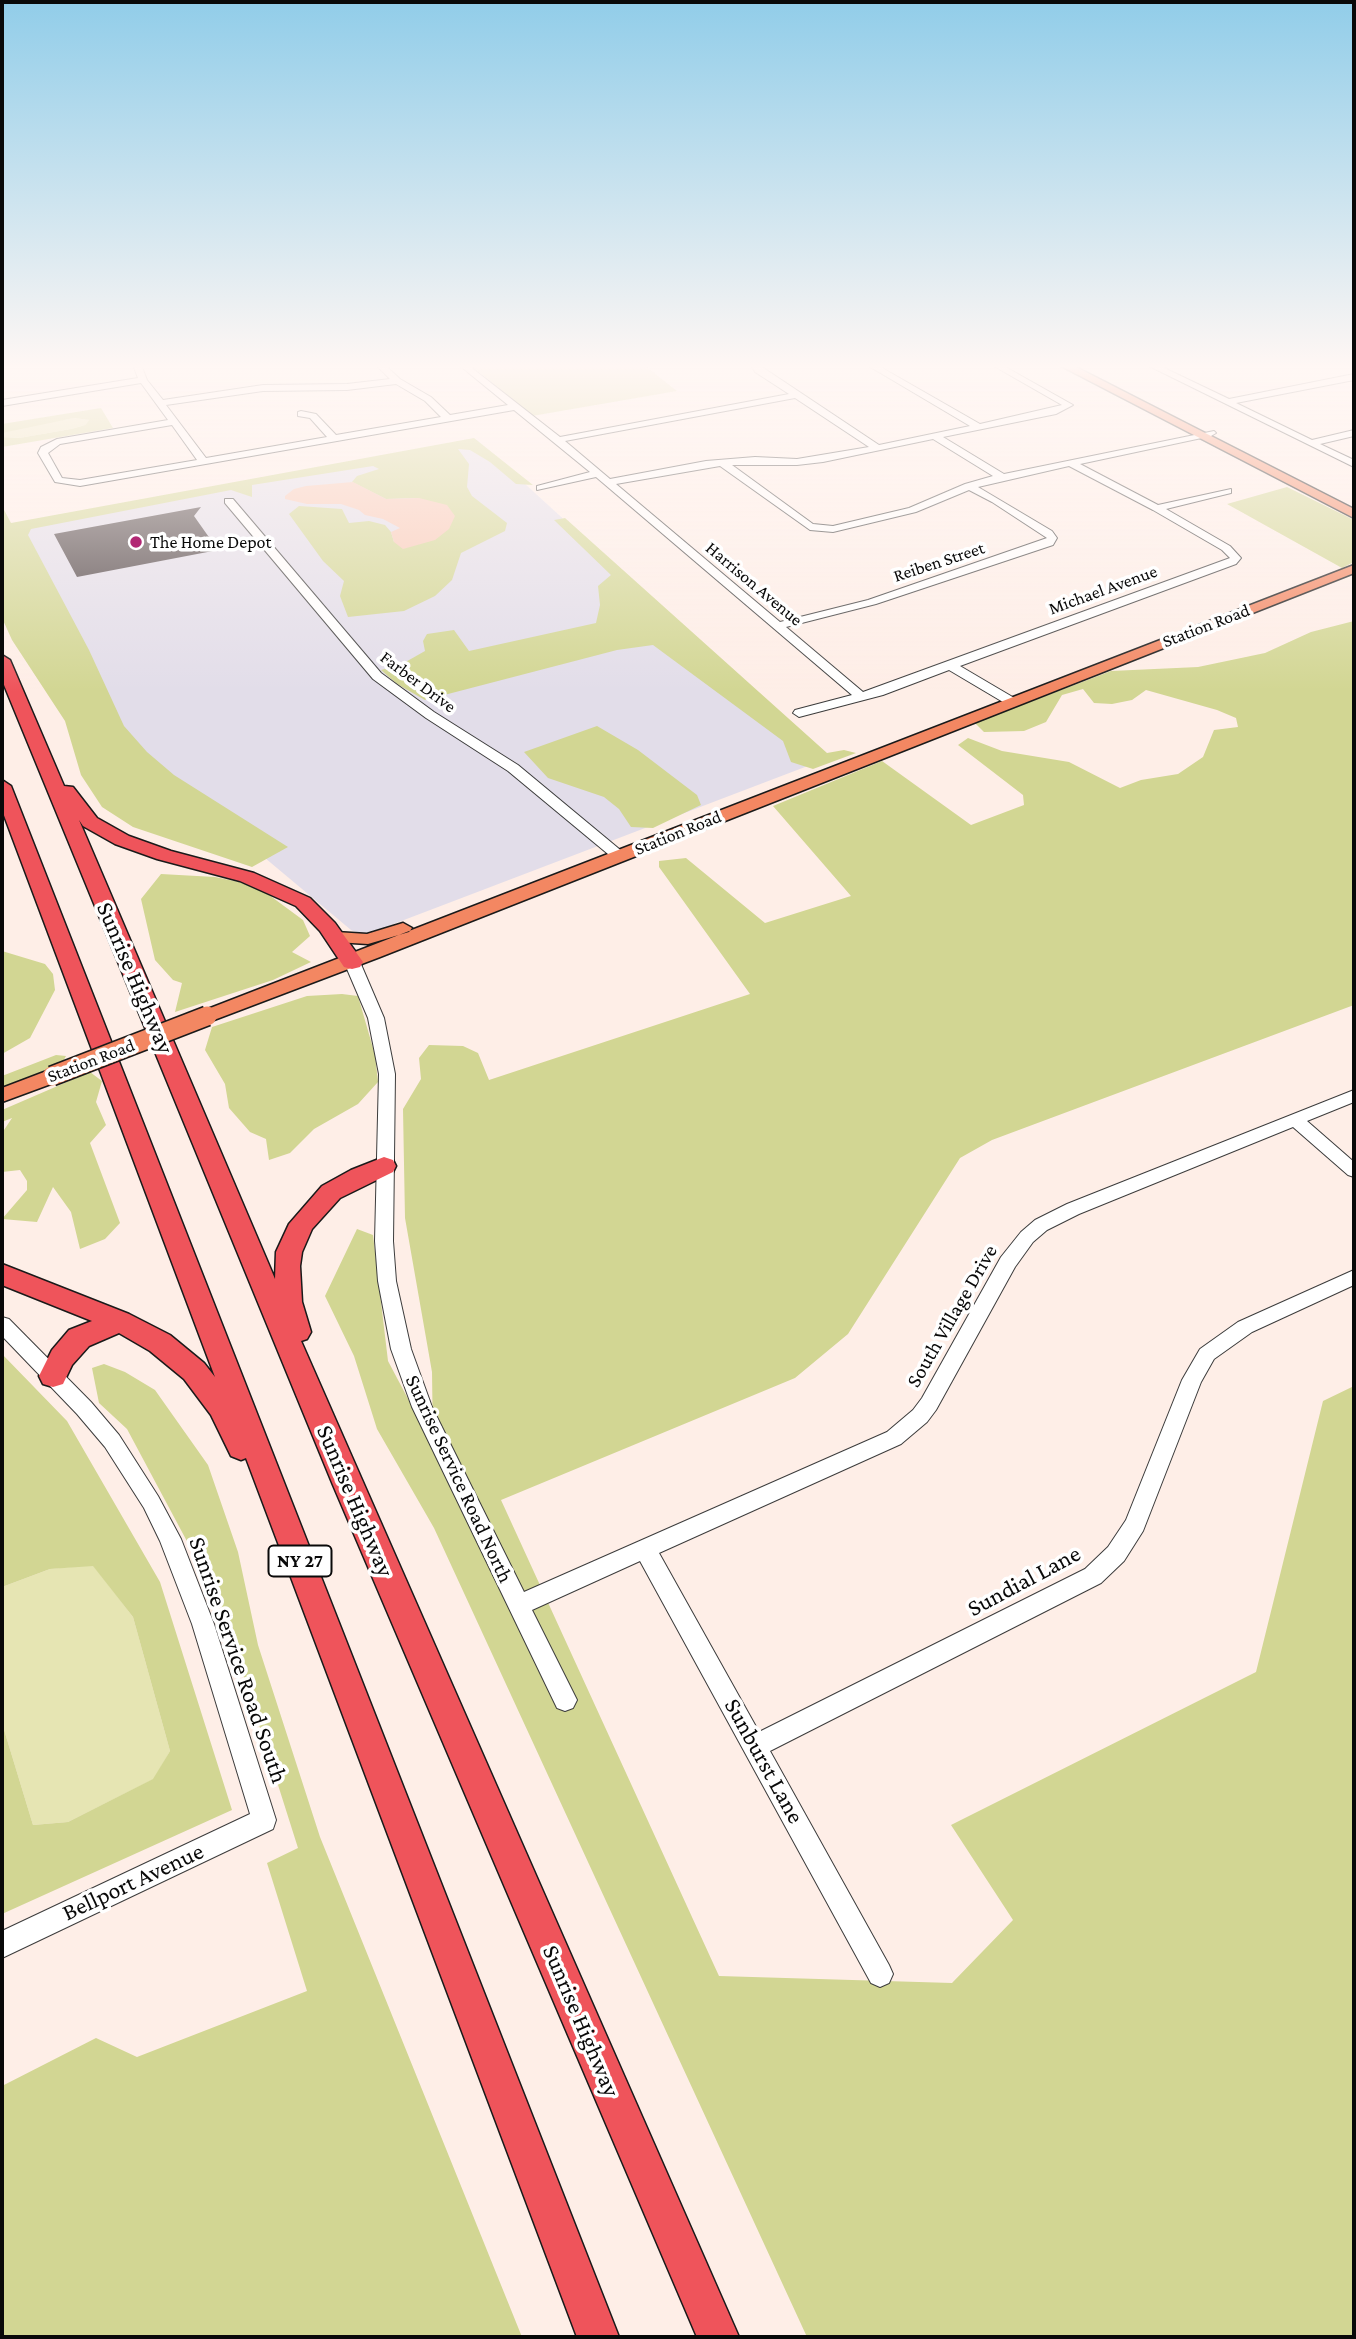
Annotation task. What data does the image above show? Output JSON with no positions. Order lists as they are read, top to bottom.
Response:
{
  "streets": {
    "highway": ["Sunrise Highway", "NY 27"],
    "main road": ["Station Road"],
    "street": [
      "Reiben Street",
      "Harrison Avenue",
      "Michael Avenue",
      "Farber Drive",
      "South Village Drive",
      "Sunrise Service Road North",
      "Sundial Lane",
      "Sunrise Service Road South",
      "Sunburst Lane",
      "Bellport Avenue"
    ]
  },
  "crossings": [
    ["Reiben Street", "Harrison Avenue"],
    ["Harrison Avenue", "Michael Avenue"],
    ["Station Road", "Farber Drive"],
    ["Station Road", "Sunrise Service Road North"],
    ["South Village Drive", "Sunrise Service Road North"],
    ["South Village Drive", "Sunburst Lane"],
    ["Sundial Lane", "Sunburst Lane"],
    ["Sunrise Service Road South", "Bellport Avenue"]
  ],
  "places": ["The Home Depot"]
}
